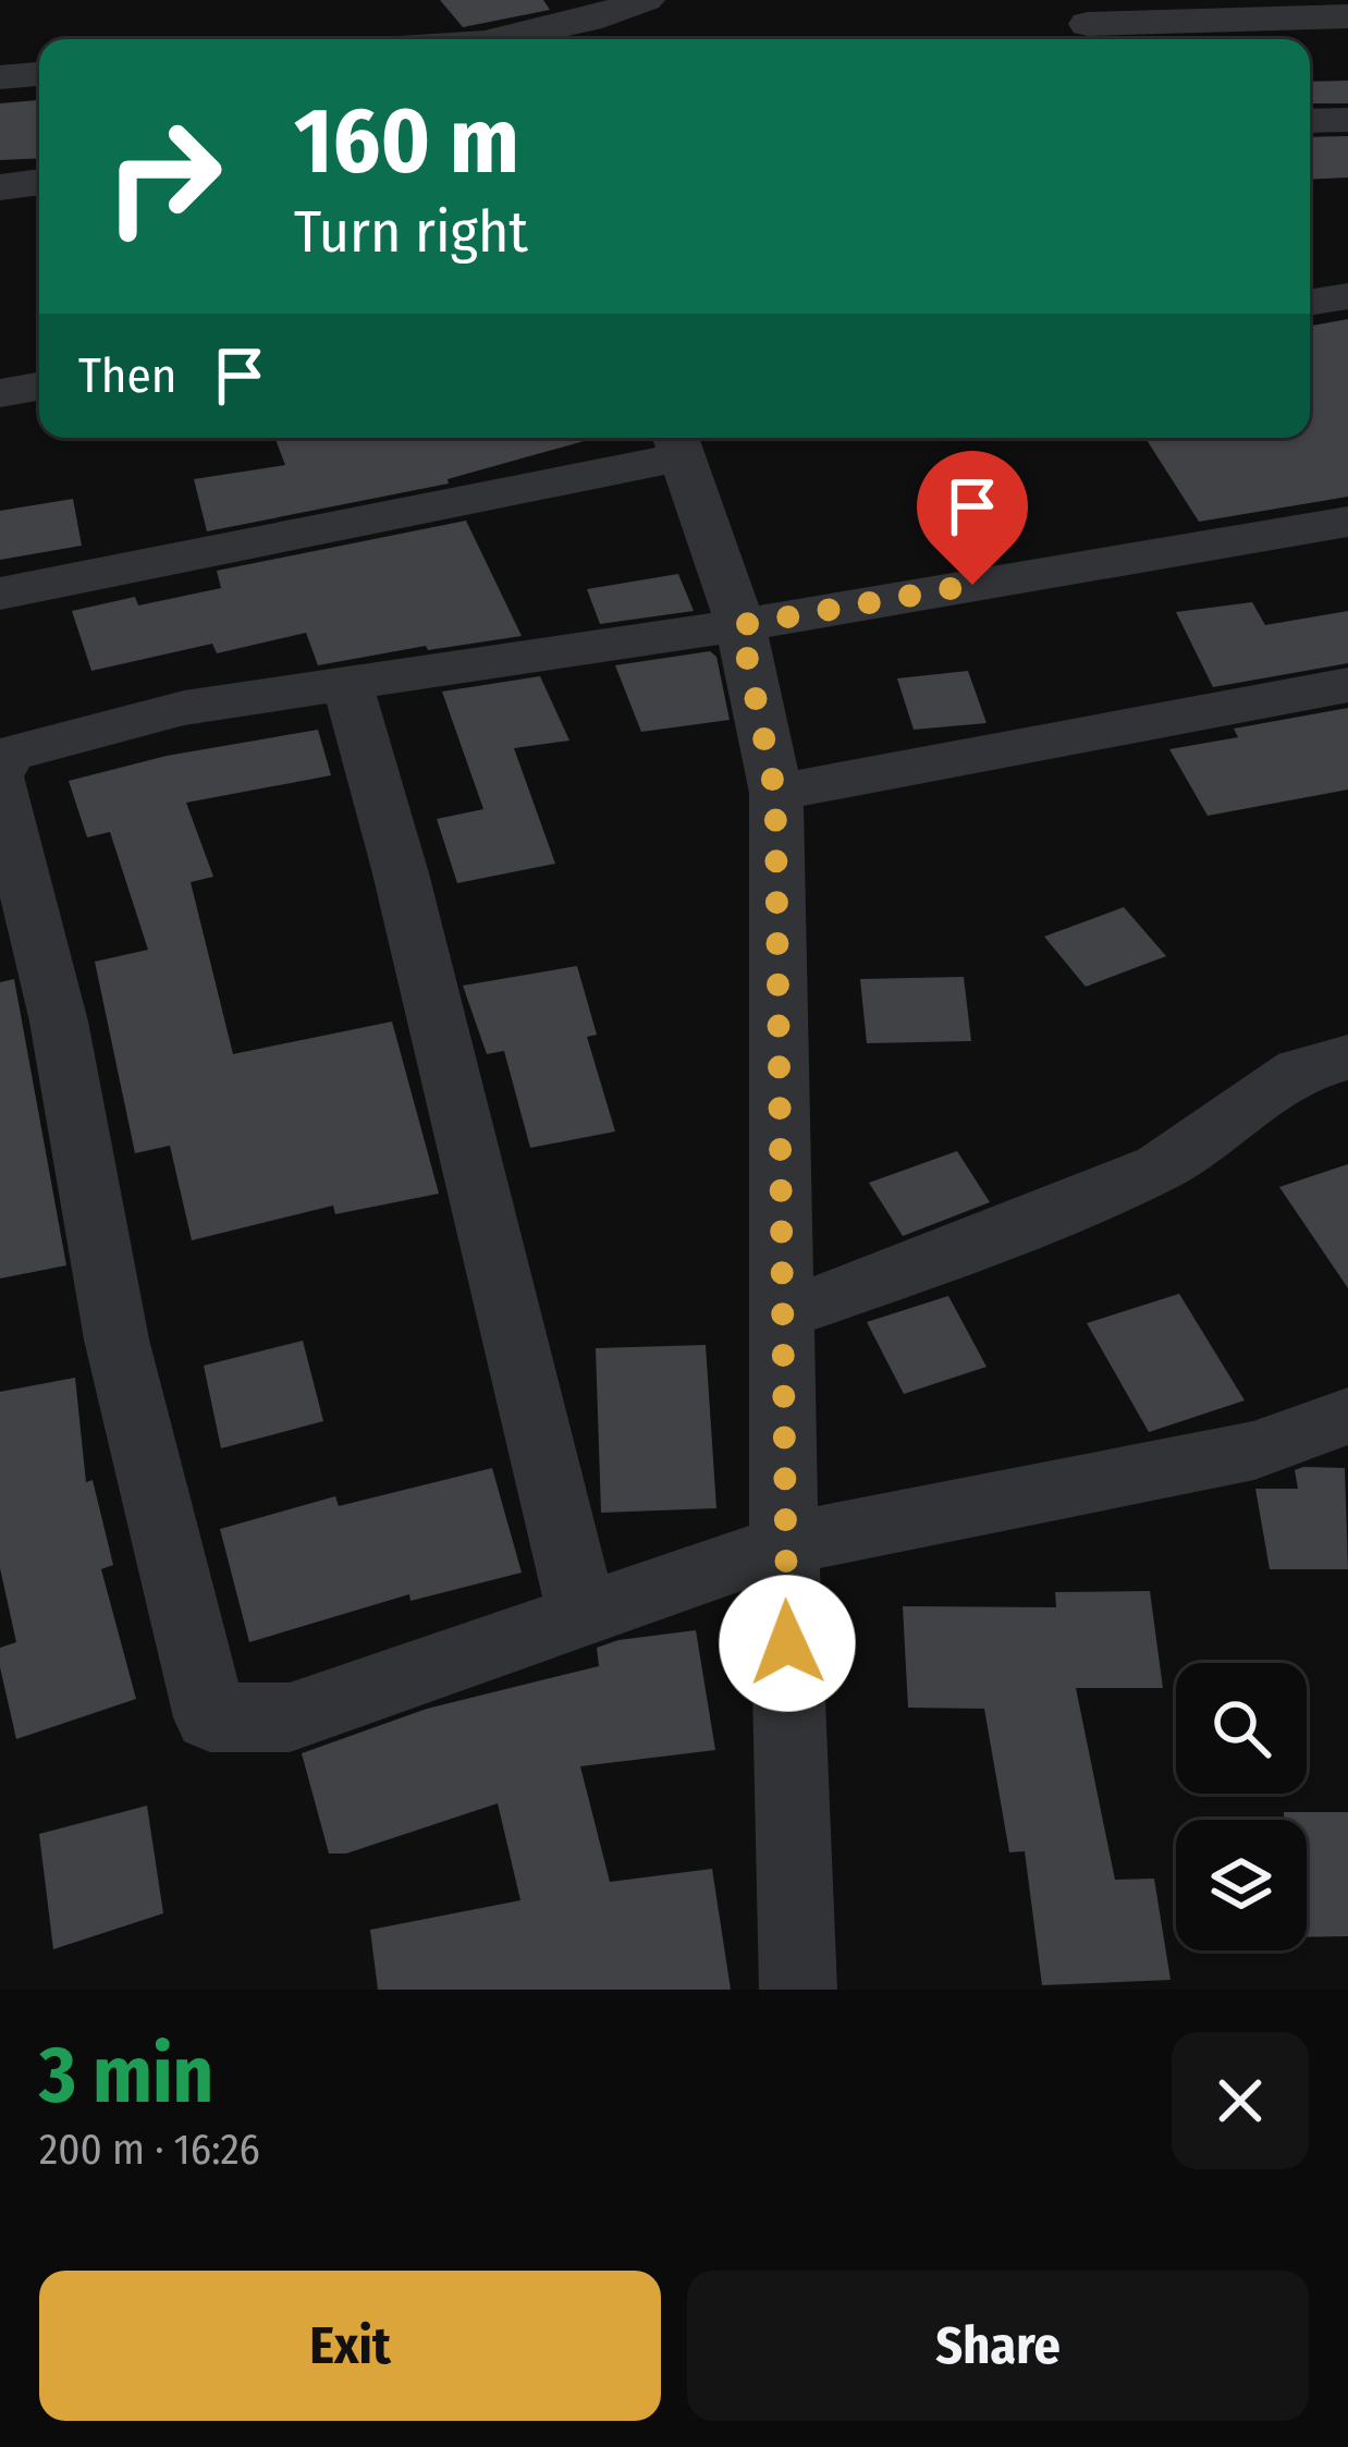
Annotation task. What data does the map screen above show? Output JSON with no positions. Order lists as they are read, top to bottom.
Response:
{
  "page": {
    "turn": ["160 m", "Turn right"],
    "then": "Then",
    "heading": ["3 min", "200 m · 16:26"],
    "buttons": ["Exit", "Share"]
  }
}
